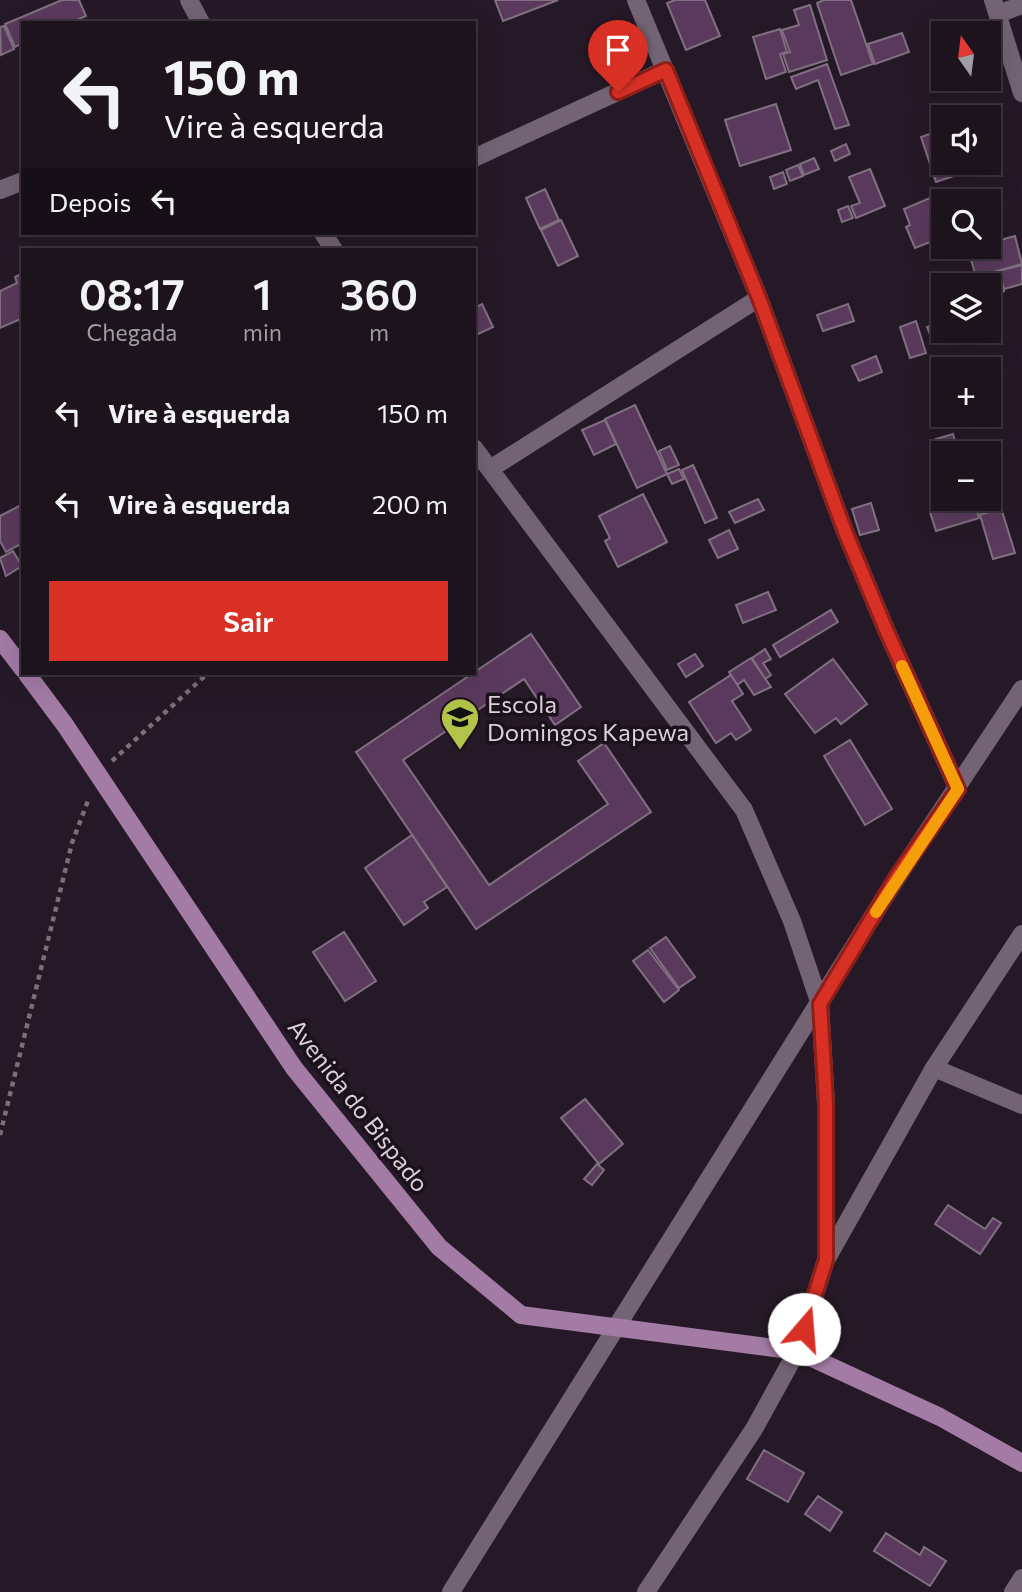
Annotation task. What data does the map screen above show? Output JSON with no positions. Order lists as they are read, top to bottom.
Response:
{
  "streets": {
    "main road": ["Avenida do Bispado"]
  },
  "places": {
    "school or university": ["Escola Domingos Kapewa"]
  },
  "north": "top",
  "page": {
    "map_buttons": ["+", "−"],
    "turn": ["150 m", "Vire à esquerda"],
    "then": "Depois",
    "eta": [
      "08:17",
      "Chegada",
      "1",
      "min",
      "360",
      "m"
    ],
    "list": [
      {
        "name": "Vire à esquerda",
        "value": "150 m"
      },
      {
        "name": "Vire à esquerda",
        "value": "200 m"
      }
    ],
    "buttons": "Sair"
  }
}
